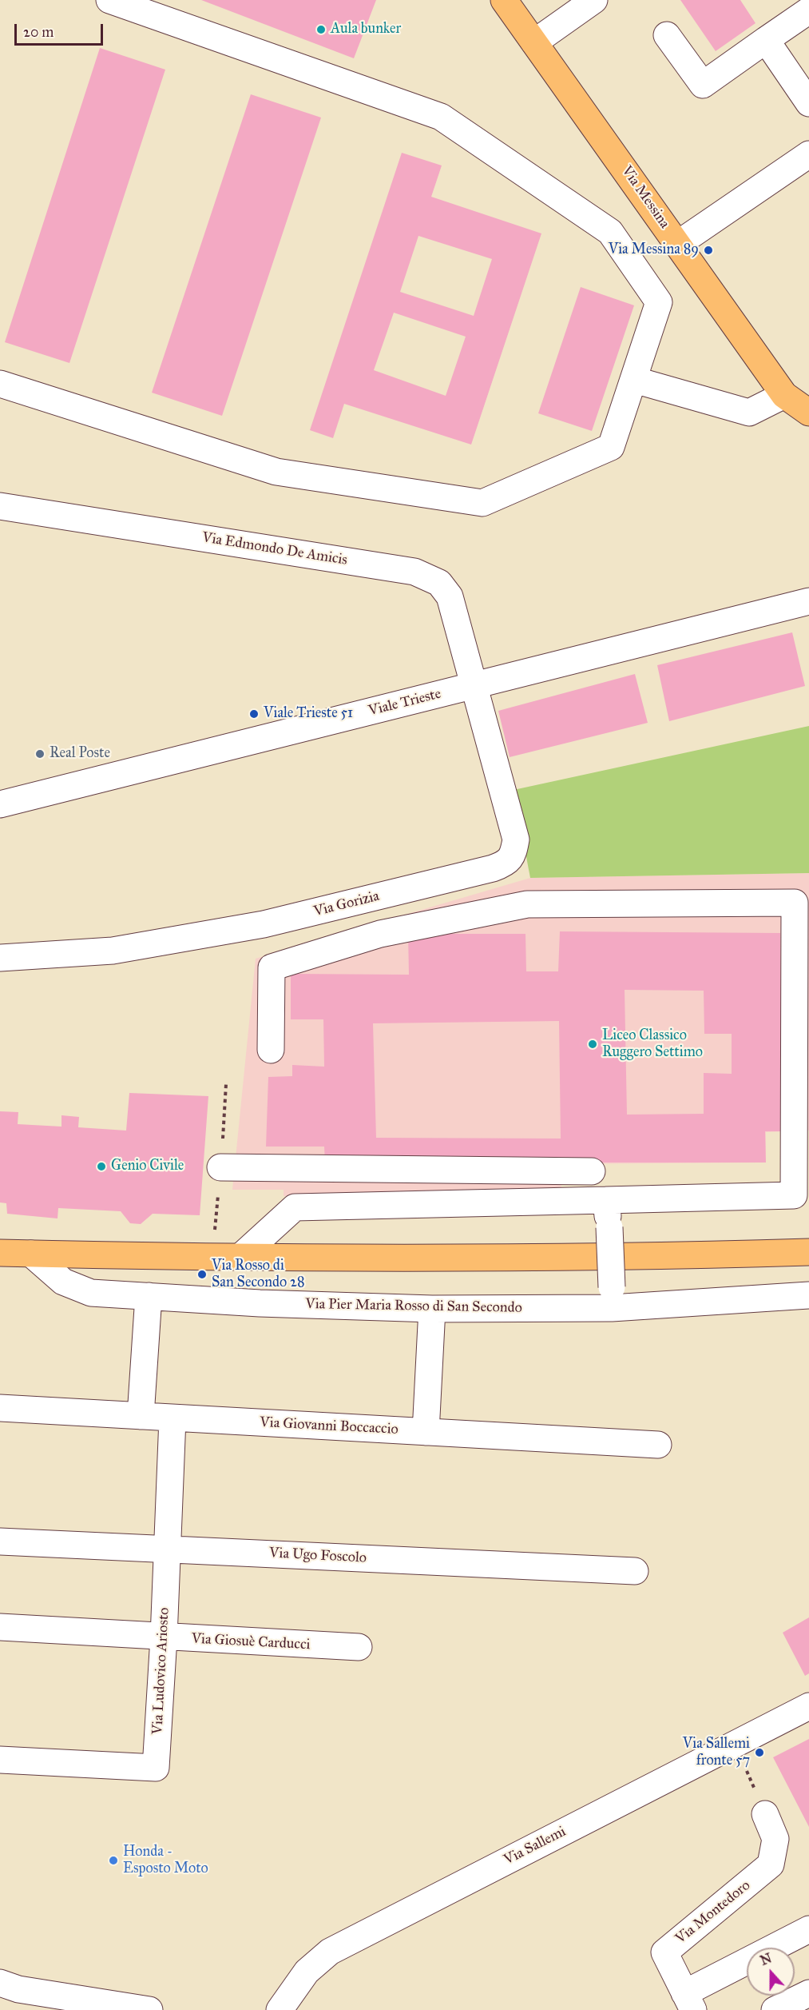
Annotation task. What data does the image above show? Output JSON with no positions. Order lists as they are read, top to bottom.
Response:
{
  "streets": {
    "main road": ["Via Messina"],
    "street": [
      "Via Edmondo De Amicis",
      "Viale Trieste",
      "Via Gorizia",
      "Via Pier Maria Rosso di San Secondo",
      "Via Giovanni Boccaccio",
      "Via Ugo Foscolo",
      "Via Giosuè Carducci",
      "Via Ludovico Ariosto",
      "Via Sallemi",
      "Via Montedoro"
    ]
  },
  "crossings": [
    ["Via Edmondo De Amicis", "Viale Trieste"],
    ["Via Edmondo De Amicis", "Via Gorizia"],
    ["Viale Trieste", "Via Gorizia"],
    ["Via Giovanni Boccaccio", "Via Ludovico Ariosto"],
    ["Via Ugo Foscolo", "Via Ludovico Ariosto"],
    ["Via Giosuè Carducci", "Via Ludovico Ariosto"]
  ],
  "places": [
    "Aula bunker",
    "Via Messina 89",
    "Viale Trieste 51",
    "Real Poste",
    "Liceo Classico Ruggero Settimo",
    "Genio Civile",
    "Via Rosso di San Secondo 28",
    "Via Sallemi fronte 57",
    "Honda - Esposto Moto"
  ],
  "scale_bar": "20 m",
  "north": "top"
}
